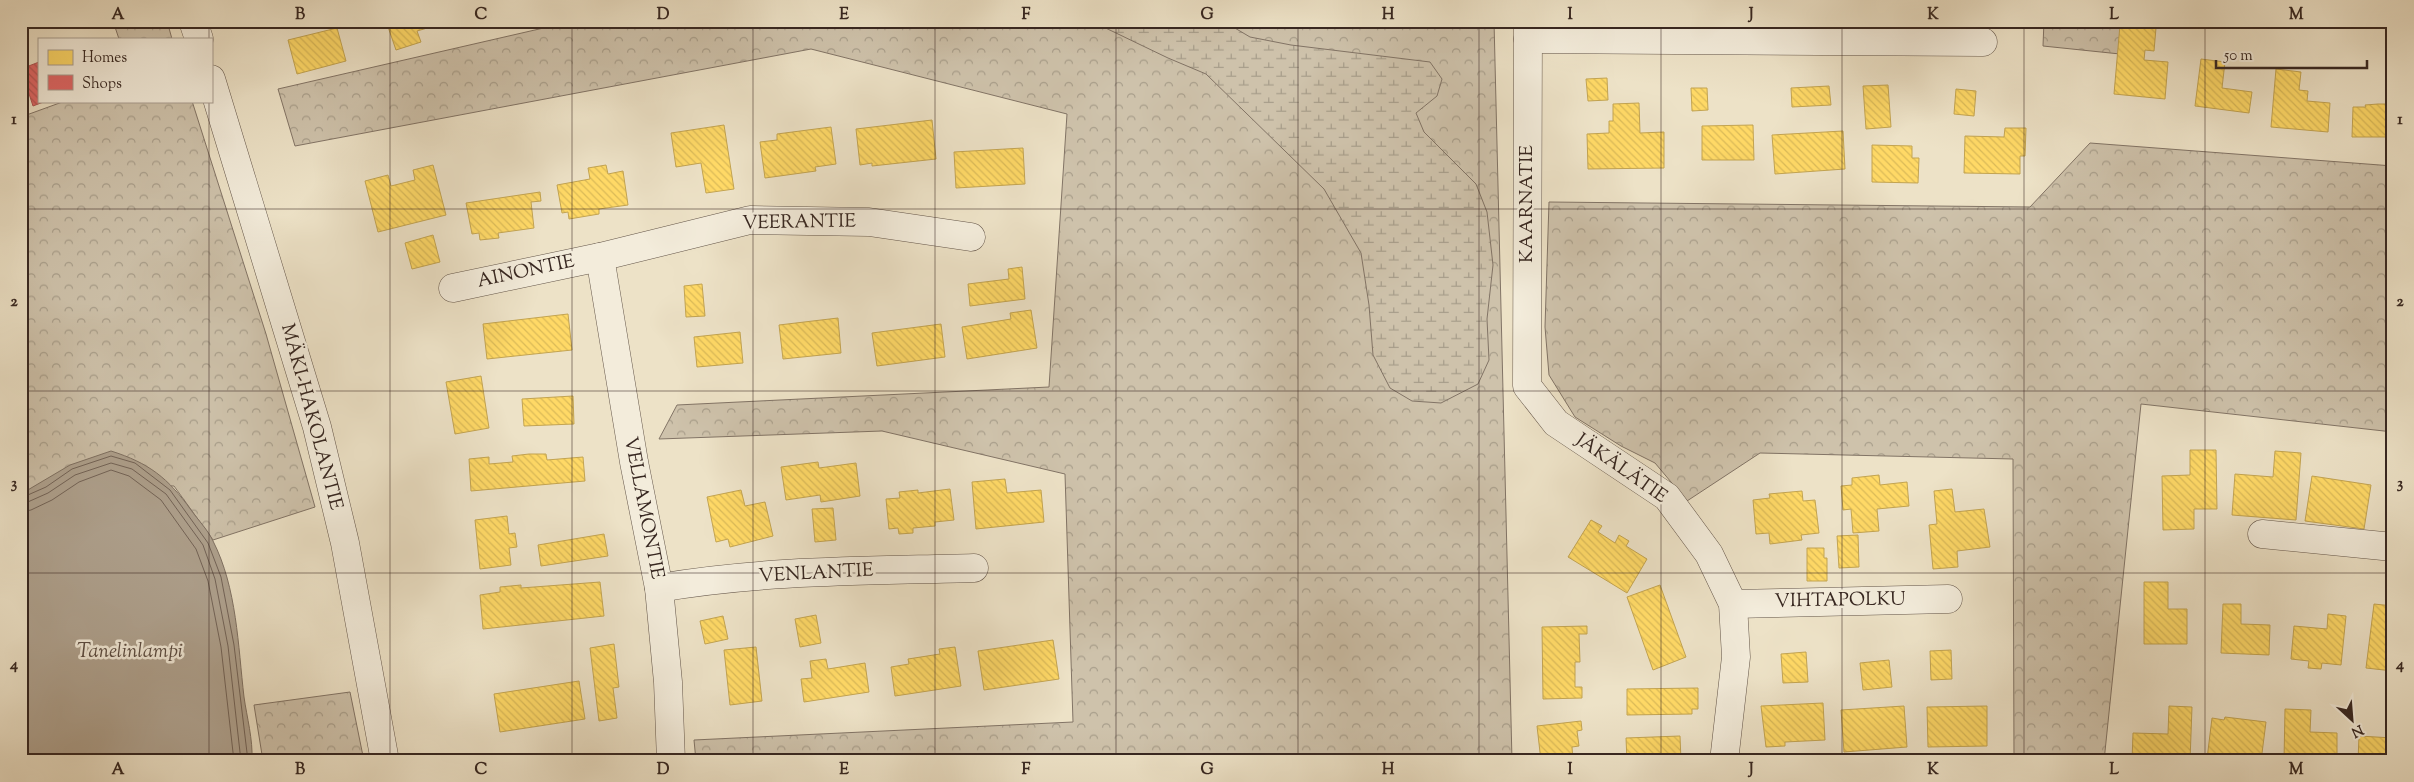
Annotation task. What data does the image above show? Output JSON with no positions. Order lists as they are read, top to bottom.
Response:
{
  "streets": {
    "street": [
      "KAARNATIE",
      "VEERANTIE",
      "AINONTIE",
      "MÄKI-HAKOLANTIE",
      "JÄKÄLÄTIE",
      "VELLAMONTIE",
      "VENLANTIE",
      "VIHTAPOLKU"
    ]
  },
  "crossings": [
    ["KAARNATIE", "JÄKÄLÄTIE"],
    ["VEERANTIE", "AINONTIE"],
    ["VEERANTIE", "VELLAMONTIE"],
    ["AINONTIE", "VELLAMONTIE"],
    ["JÄKÄLÄTIE", "VIHTAPOLKU"],
    ["VELLAMONTIE", "VENLANTIE"]
  ],
  "water": ["Tanelinlampi"],
  "legend": ["Homes", "Shops"],
  "scale_bar": "50 m",
  "north": "bottom right",
  "grid": {
    "columns": [
      "A",
      "B",
      "C",
      "D",
      "E",
      "F",
      "G",
      "H",
      "I",
      "J",
      "K",
      "L",
      "M"
    ],
    "rows": [
      "1",
      "2",
      "3",
      "4"
    ]
  }
}
